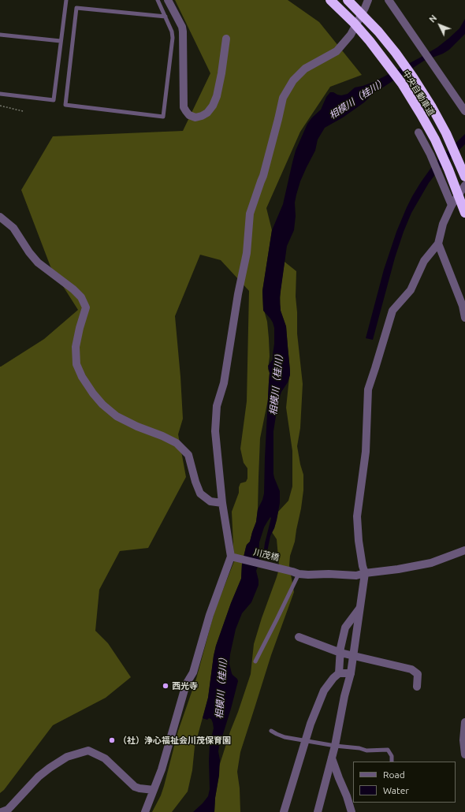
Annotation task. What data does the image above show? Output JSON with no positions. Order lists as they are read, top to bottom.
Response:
{
  "streets": {
    "highway": ["中央自動車道"],
    "street": ["川茂橋"]
  },
  "water": ["相模川（桂川）"],
  "places": ["西光寺", "（社）浄心福祉会川茂保育園"],
  "legend": ["Road", "Water"],
  "north": "top left"
}
